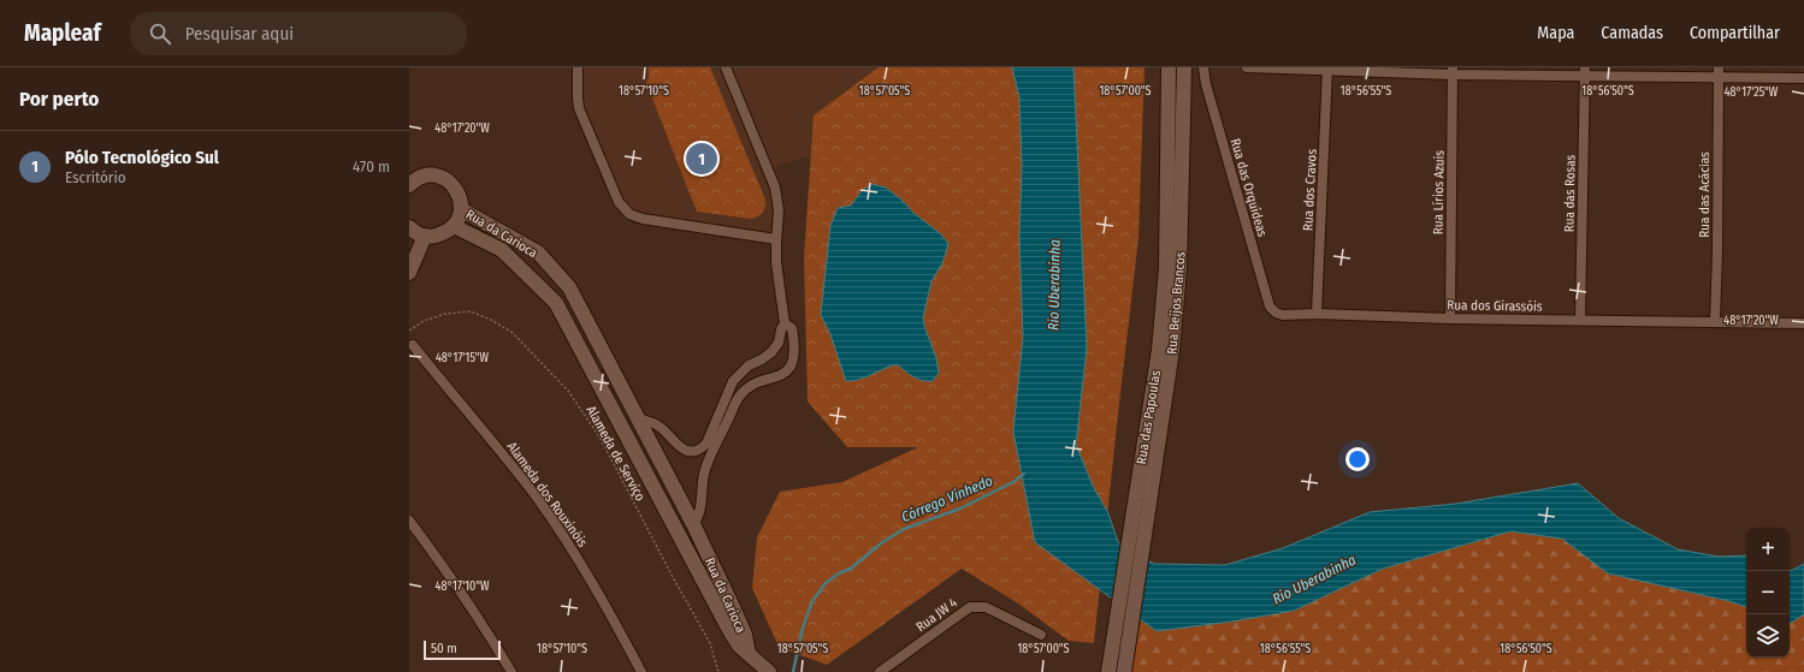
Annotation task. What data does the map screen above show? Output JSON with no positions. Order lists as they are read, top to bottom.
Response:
{
  "streets": {
    "street": [
      "Rua das Orquídeas",
      "Rua dos Cravos",
      "Rua Lírios Azuis",
      "Rua das Rosas",
      "Rua das Acácias",
      "Rua da Carioca",
      "Rua Beijos Brancos",
      "Rua dos Girassóis",
      "Rua das Papoulas",
      "Alameda dos Rouxinóis",
      "Rua JW 4"
    ],
    "path": ["Alameda de Serviço"]
  },
  "crossings": [
    ["Rua das Orquídeas", "Rua Beijos Brancos"],
    ["Rua das Orquídeas", "Rua dos Girassóis"],
    ["Rua dos Cravos", "Rua dos Girassóis"],
    ["Rua Lírios Azuis", "Rua dos Girassóis"],
    ["Rua das Rosas", "Rua dos Girassóis"],
    ["Rua das Acácias", "Rua dos Girassóis"]
  ],
  "water": ["Rio Uberabinha", "Córrego Vinhedo"],
  "scale_bar": "50 m",
  "page": {
    "header": "Mapleaf",
    "search": "Pesquisar aqui",
    "nav": ["Mapa", "Camadas", "Compartilhar"],
    "heading": "Por perto",
    "list": [
      {
        "mark": "1",
        "name": "Pólo Tecnológico Sul",
        "note": "Escritório",
        "value": "470 m"
      }
    ],
    "pins": "1",
    "map_buttons": ["+", "−"],
    "scale": "50 m"
  },
  "coordinates": [
    "18°57'10\"S",
    "18°57'05\"S",
    "18°57'00\"S",
    "18°56'55\"S",
    "18°56'50\"S",
    "48°17'25\"W",
    "48°17'20\"W",
    "48°17'15\"W",
    "48°17'10\"W"
  ]
}
